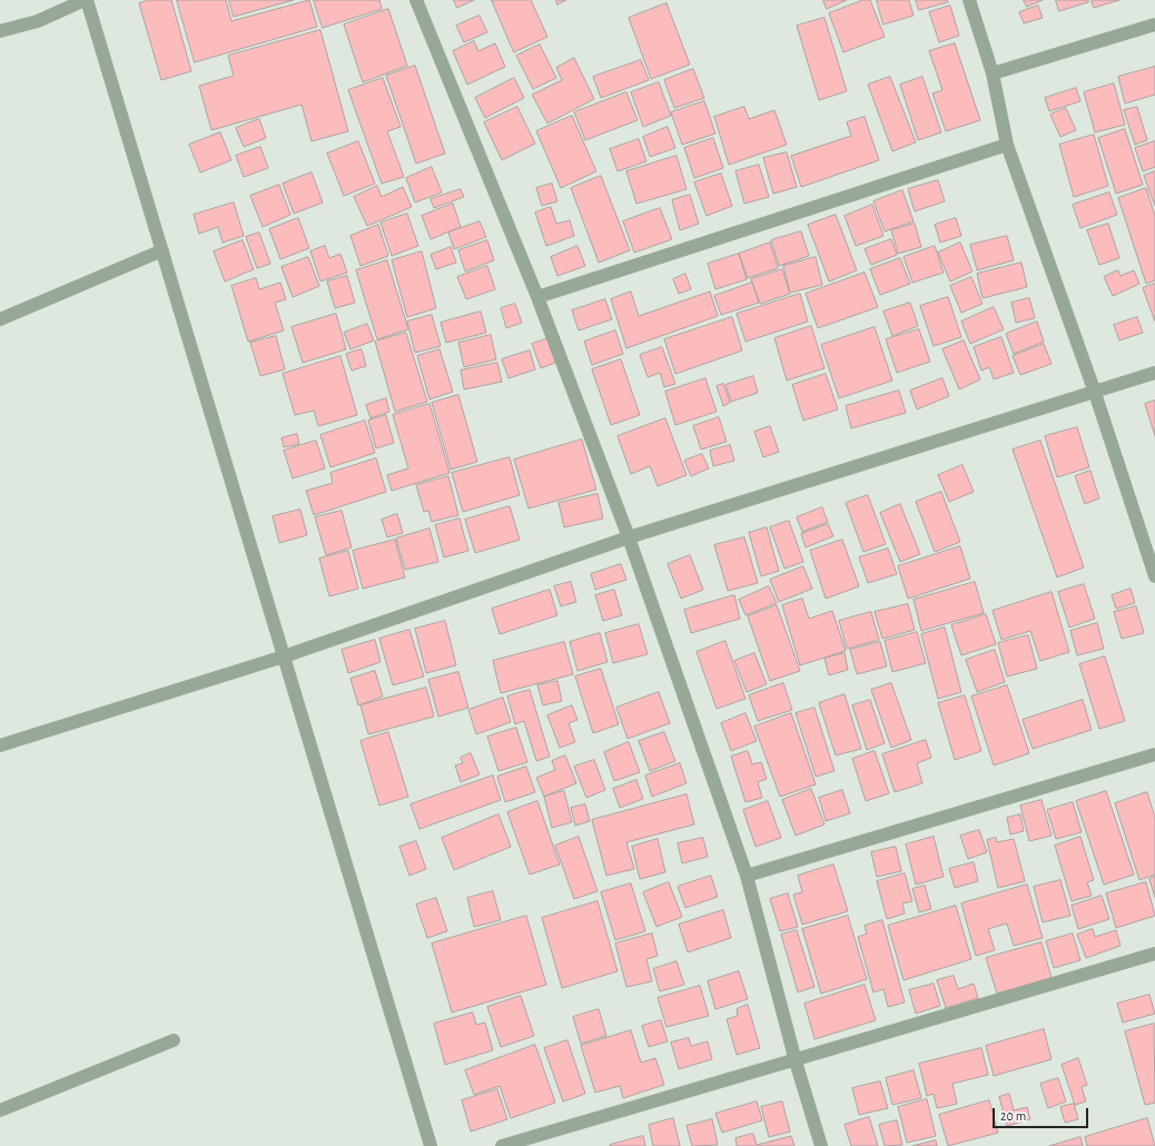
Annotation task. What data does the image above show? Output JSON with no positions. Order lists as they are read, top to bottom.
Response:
{
  "scale_bar": "20 m"
}
